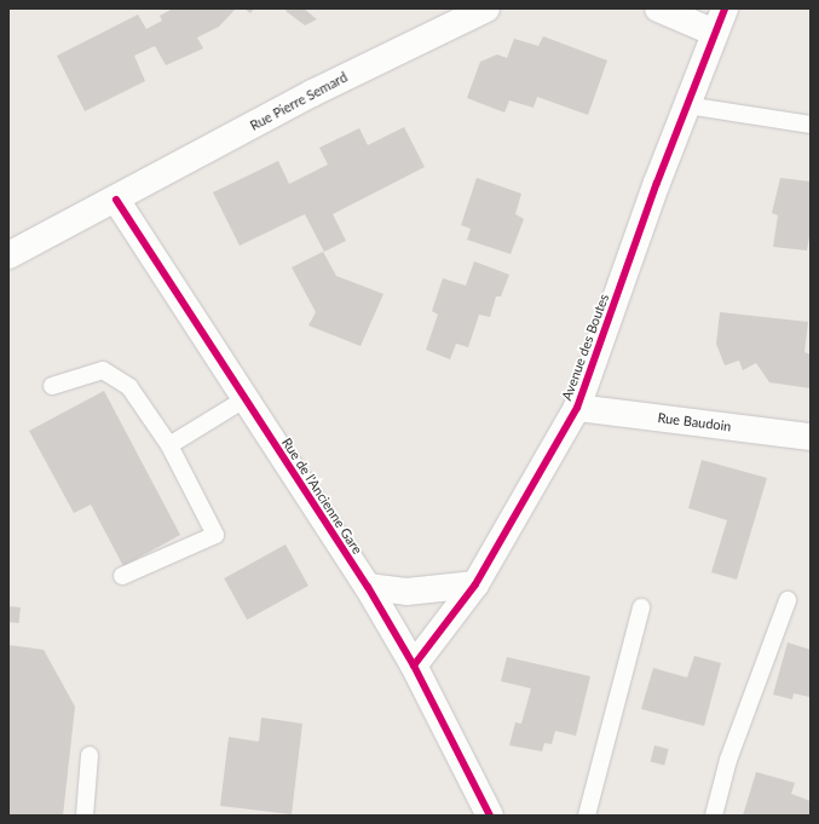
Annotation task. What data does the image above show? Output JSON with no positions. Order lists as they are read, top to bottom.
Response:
{
  "streets": {
    "street": [
      "Rue Pierre Semard",
      "Avenue des Boutes",
      "Rue Baudoin",
      "Rue de l'Ancienne Gare"
    ]
  },
  "crossings": [
    ["Rue Pierre Semard", "Rue de l'Ancienne Gare"],
    ["Avenue des Boutes", "Rue Baudoin"],
    ["Avenue des Boutes", "Rue de l'Ancienne Gare"]
  ]
}
